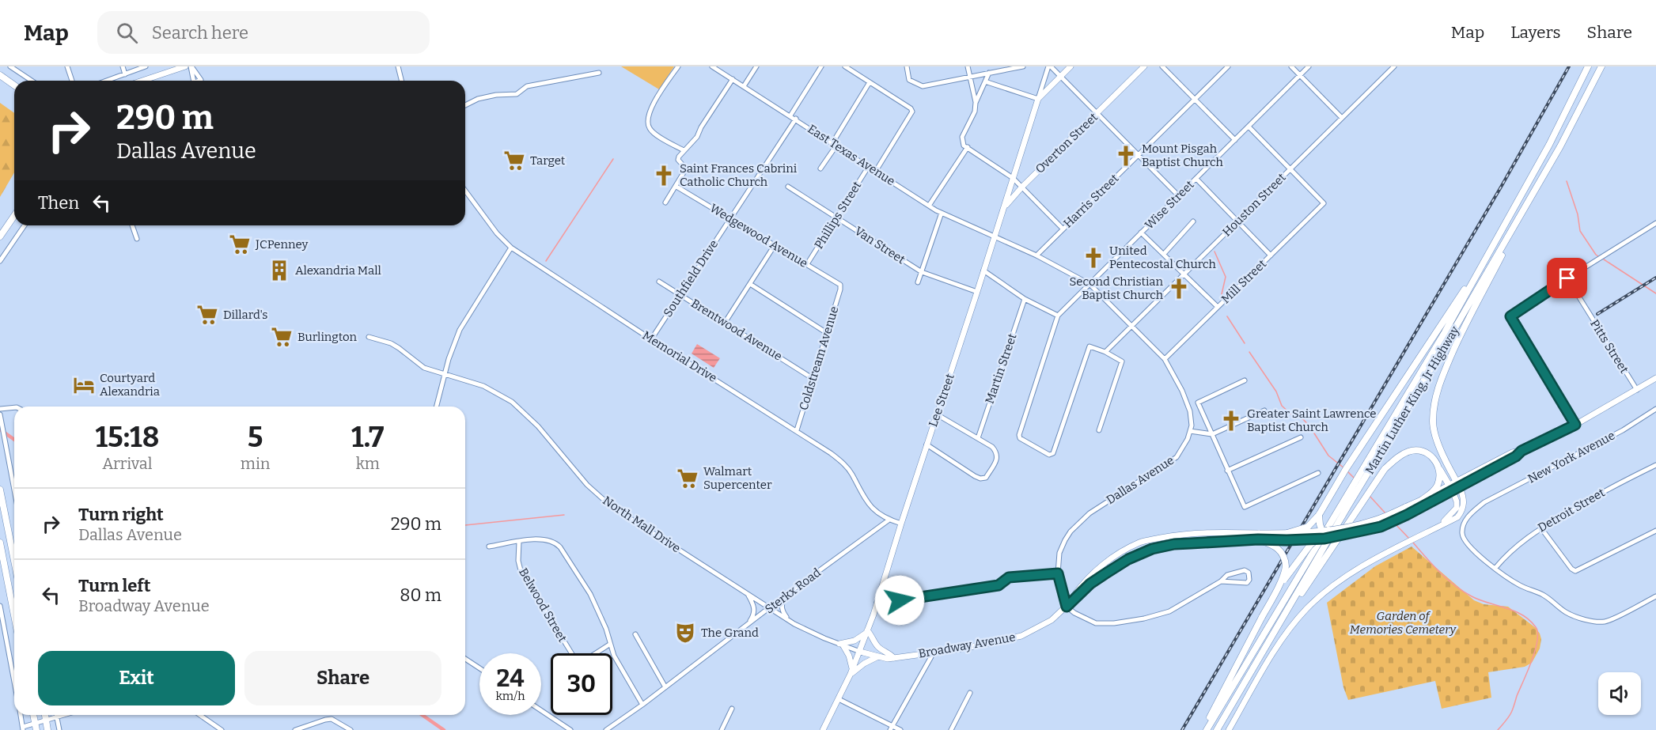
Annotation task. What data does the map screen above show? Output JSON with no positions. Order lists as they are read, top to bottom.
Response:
{
  "streets": {
    "highway": ["Martin Luther King, Jr Highway"],
    "main road": ["Overton Street", "Lee Street", "Broadway Avenue"],
    "street": [
      "East Texas Avenue",
      "Harris Street",
      "Wise Street",
      "Houston Street",
      "Phillips Street",
      "Wedgewood Avenue",
      "Van Street",
      "Southfield Drive",
      "Mill Street",
      "Brentwood Avenue",
      "Pitts Street",
      "Memorial Drive",
      "Coldstream Avenue",
      "Martin Street",
      "New York Avenue",
      "Dallas Avenue",
      "Detroit Street",
      "North Mall Drive",
      "Sterkx Road",
      "Belwood Street"
    ]
  },
  "crossings": [
    ["Overton Street", "Lee Street"],
    ["East Texas Avenue", "Phillips Street"],
    ["East Texas Avenue", "Southfield Drive"],
    ["East Texas Avenue", "Lee Street"],
    ["East Texas Avenue", "Dallas Avenue"],
    ["Harris Street", "Dallas Avenue"],
    ["Wise Street", "Houston Street"],
    ["Wise Street", "Dallas Avenue"],
    ["Houston Street", "Mill Street"],
    ["Houston Street", "Dallas Avenue"],
    ["Phillips Street", "Wedgewood Avenue"],
    ["Phillips Street", "Van Street"],
    ["Wedgewood Avenue", "Southfield Drive"],
    ["Wedgewood Avenue", "Coldstream Avenue"],
    ["Van Street", "Lee Street"],
    ["Southfield Drive", "Brentwood Avenue"],
    ["Southfield Drive", "Memorial Drive"],
    ["Mill Street", "Dallas Avenue"],
    ["Brentwood Avenue", "Coldstream Avenue"],
    ["Pitts Street", "Broadway Avenue"],
    ["Memorial Drive", "Coldstream Avenue"],
    ["Memorial Drive", "Lee Street"],
    ["Memorial Drive", "Sterkx Road"],
    ["Lee Street", "Dallas Avenue"],
    ["Lee Street", "North Mall Drive"],
    ["Lee Street", "Broadway Avenue"],
    ["New York Avenue", "Detroit Street"],
    ["Dallas Avenue", "Broadway Avenue"],
    ["North Mall Drive", "Sterkx Road"],
    ["North Mall Drive", "Broadway Avenue"]
  ],
  "parks": ["Garden of Memories Cemetery"],
  "places": {
    "church": [
      "Mount Pisgah Baptist Church",
      "Saint Frances Cabrini Catholic Church",
      "United Pentecostal Church",
      "Second Christian Baptist Church",
      "Greater Saint Lawrence Baptist Church"
    ],
    "supermarket": [
      "Target",
      "JCPenney",
      "Dillard's",
      "Burlington",
      "Walmart Supercenter"
    ],
    "building": ["Alexandria Mall"],
    "hotel": ["Courtyard Alexandria"],
    "theatre": ["The Grand"]
  },
  "page": {
    "header": "Map",
    "search": "Search here",
    "nav": ["Map", "Layers", "Share"],
    "turn": ["290 m", "Dallas Avenue"],
    "then": "Then",
    "eta": [
      "15:18",
      "Arrival",
      "5",
      "min",
      "1.7",
      "km"
    ],
    "list": [
      {
        "name": "Turn right",
        "note": "Dallas Avenue",
        "value": "290 m"
      },
      {
        "name": "Turn left",
        "note": "Broadway Avenue",
        "value": "80 m"
      }
    ],
    "buttons": ["Exit", "Share"],
    "speed": "24 km/h",
    "limit": "30"
  }
}
